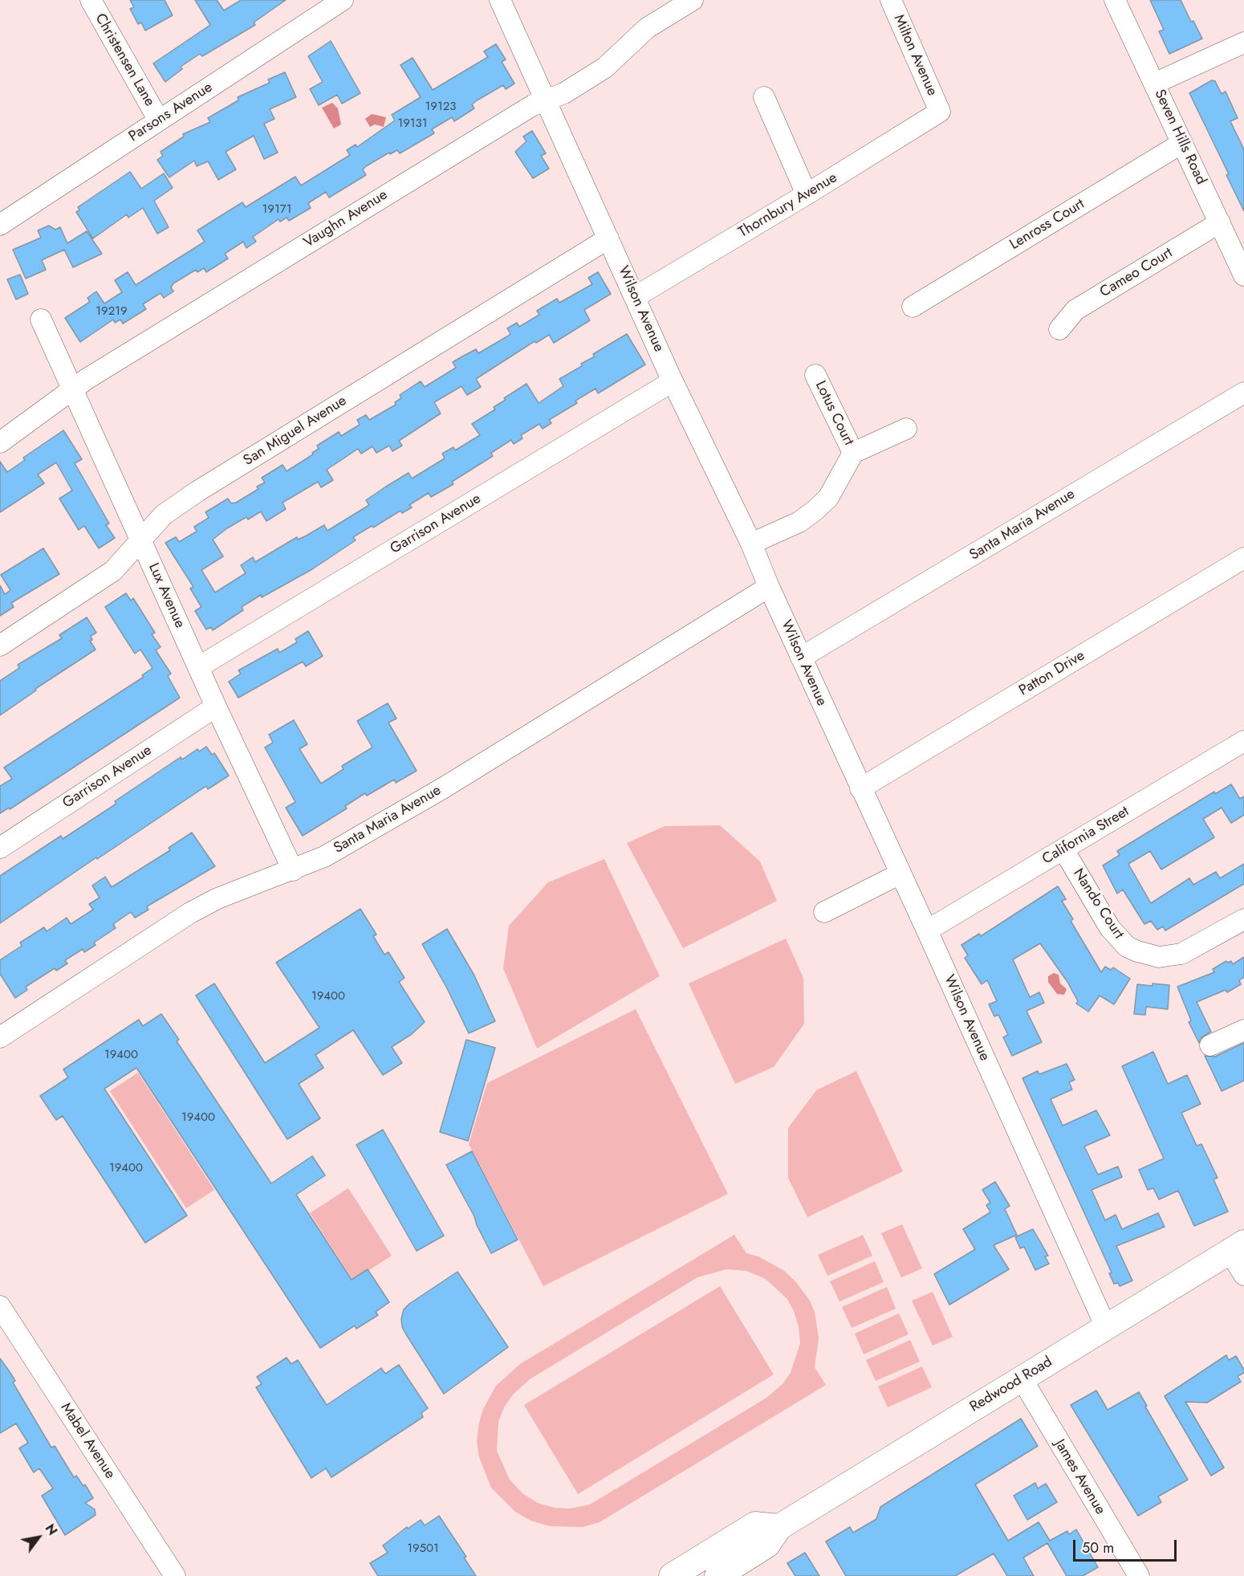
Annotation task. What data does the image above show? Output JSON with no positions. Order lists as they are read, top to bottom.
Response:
{
  "streets": {
    "main road": ["Redwood Road"],
    "street": [
      "Milton Avenue",
      "Christensen Lane",
      "Parsons Avenue",
      "Seven Hills Road",
      "Thornbury Avenue",
      "Vaughn Avenue",
      "Lenross Court",
      "Cameo Court",
      "Wilson Avenue",
      "Lotus Court",
      "San Miguel Avenue",
      "Garrison Avenue",
      "Santa Maria Avenue",
      "Lux Avenue",
      "Patton Drive",
      "California Street",
      "Nando Court",
      "Mabel Avenue",
      "James Avenue"
    ]
  },
  "crossings": [
    ["Milton Avenue", "Thornbury Avenue"],
    ["Christensen Lane", "Parsons Avenue"],
    ["Seven Hills Road", "Lenross Court"],
    ["Seven Hills Road", "Cameo Court"],
    ["Thornbury Avenue", "Wilson Avenue"],
    ["Vaughn Avenue", "Wilson Avenue"],
    ["Vaughn Avenue", "Lux Avenue"],
    ["Wilson Avenue", "San Miguel Avenue"],
    ["Wilson Avenue", "Garrison Avenue"],
    ["Wilson Avenue", "Santa Maria Avenue"],
    ["Wilson Avenue", "Patton Drive"],
    ["Wilson Avenue", "California Street"],
    ["Wilson Avenue", "Redwood Road"],
    ["San Miguel Avenue", "Lux Avenue"],
    ["Garrison Avenue", "Lux Avenue"],
    ["Santa Maria Avenue", "Lux Avenue"],
    ["California Street", "Nando Court"],
    ["Redwood Road", "James Avenue"]
  ],
  "house_numbers": [
    "19123",
    "19131",
    "19171",
    "19219",
    "19400",
    "19400",
    "19400",
    "19400",
    "19501"
  ],
  "scale_bar": "50 m",
  "north": "top right"
}
